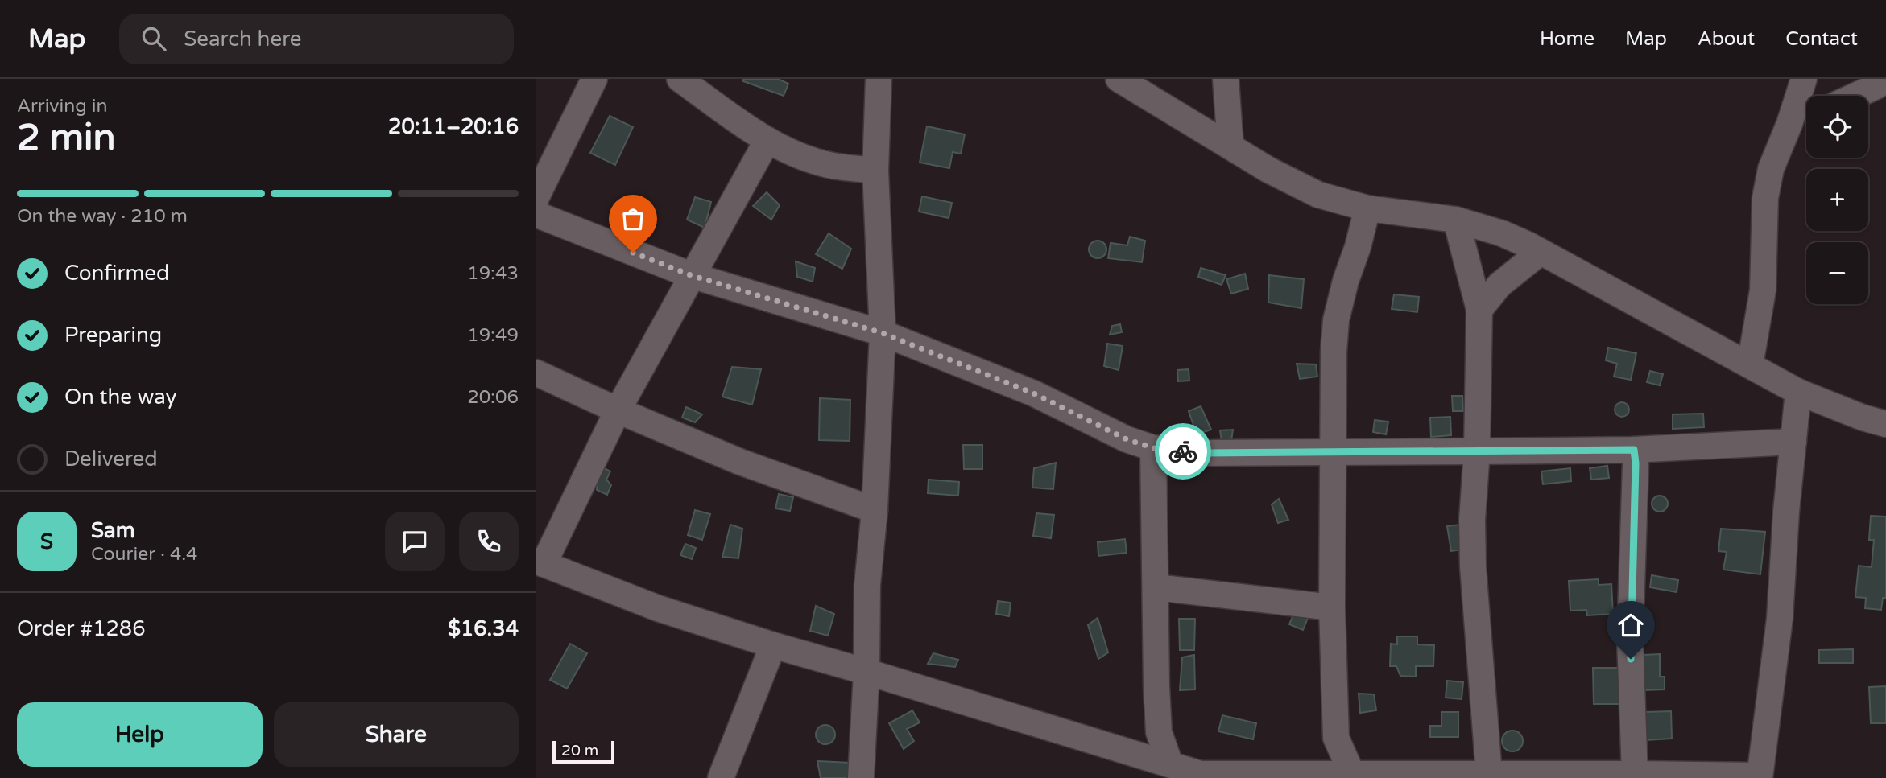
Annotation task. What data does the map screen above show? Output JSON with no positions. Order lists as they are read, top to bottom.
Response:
{
  "scale_bar": "20 m",
  "page": {
    "header": "Map",
    "search": "Search here",
    "nav": [
      "Home",
      "Map",
      "About",
      "Contact"
    ],
    "heading": ["2 min", "Arriving in", "20:11–20:16"],
    "panel": [
      "Sam",
      "Courier · 4.4",
      "Order #1286",
      "$16.34"
    ],
    "map_buttons": ["+", "−"],
    "bar": "On the way · 210 m",
    "list": [
      ["Confirmed", "19:43"],
      ["Preparing", "19:49"],
      ["On the way", "20:06"],
      "Delivered"
    ],
    "round": "S",
    "buttons": ["Help", "Share"],
    "scale": "20 m"
  }
}
